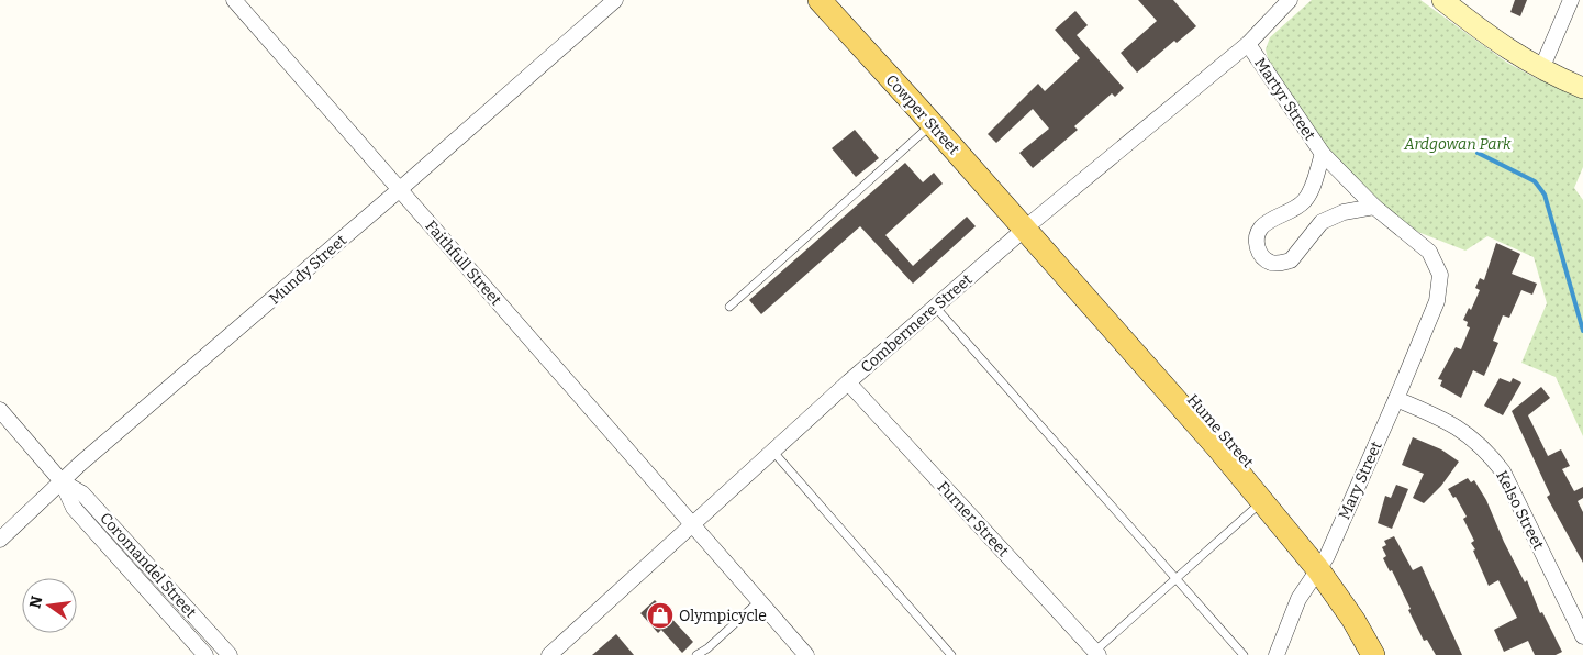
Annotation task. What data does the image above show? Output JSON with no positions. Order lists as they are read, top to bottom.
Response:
{
  "streets": {
    "main road": ["Cowper Street", "Hume Street"],
    "street": [
      "Martyr Street",
      "Faithfull Street",
      "Mundy Street",
      "Combermere Street",
      "Mary Street",
      "Kelso Street",
      "Furner Street",
      "Coromandel Street"
    ]
  },
  "crossings": [
    ["Martyr Street", "Combermere Street"],
    ["Martyr Street", "Mary Street"],
    ["Cowper Street", "Combermere Street"],
    ["Cowper Street", "Hume Street"],
    ["Faithfull Street", "Mundy Street"],
    ["Faithfull Street", "Combermere Street"],
    ["Mundy Street", "Coromandel Street"],
    ["Combermere Street", "Hume Street"],
    ["Combermere Street", "Furner Street"],
    ["Hume Street", "Mary Street"],
    ["Mary Street", "Kelso Street"]
  ],
  "parks": ["Ardgowan Park"],
  "places": {
    "shop": ["Olympicycle"]
  },
  "north": "left"
}
